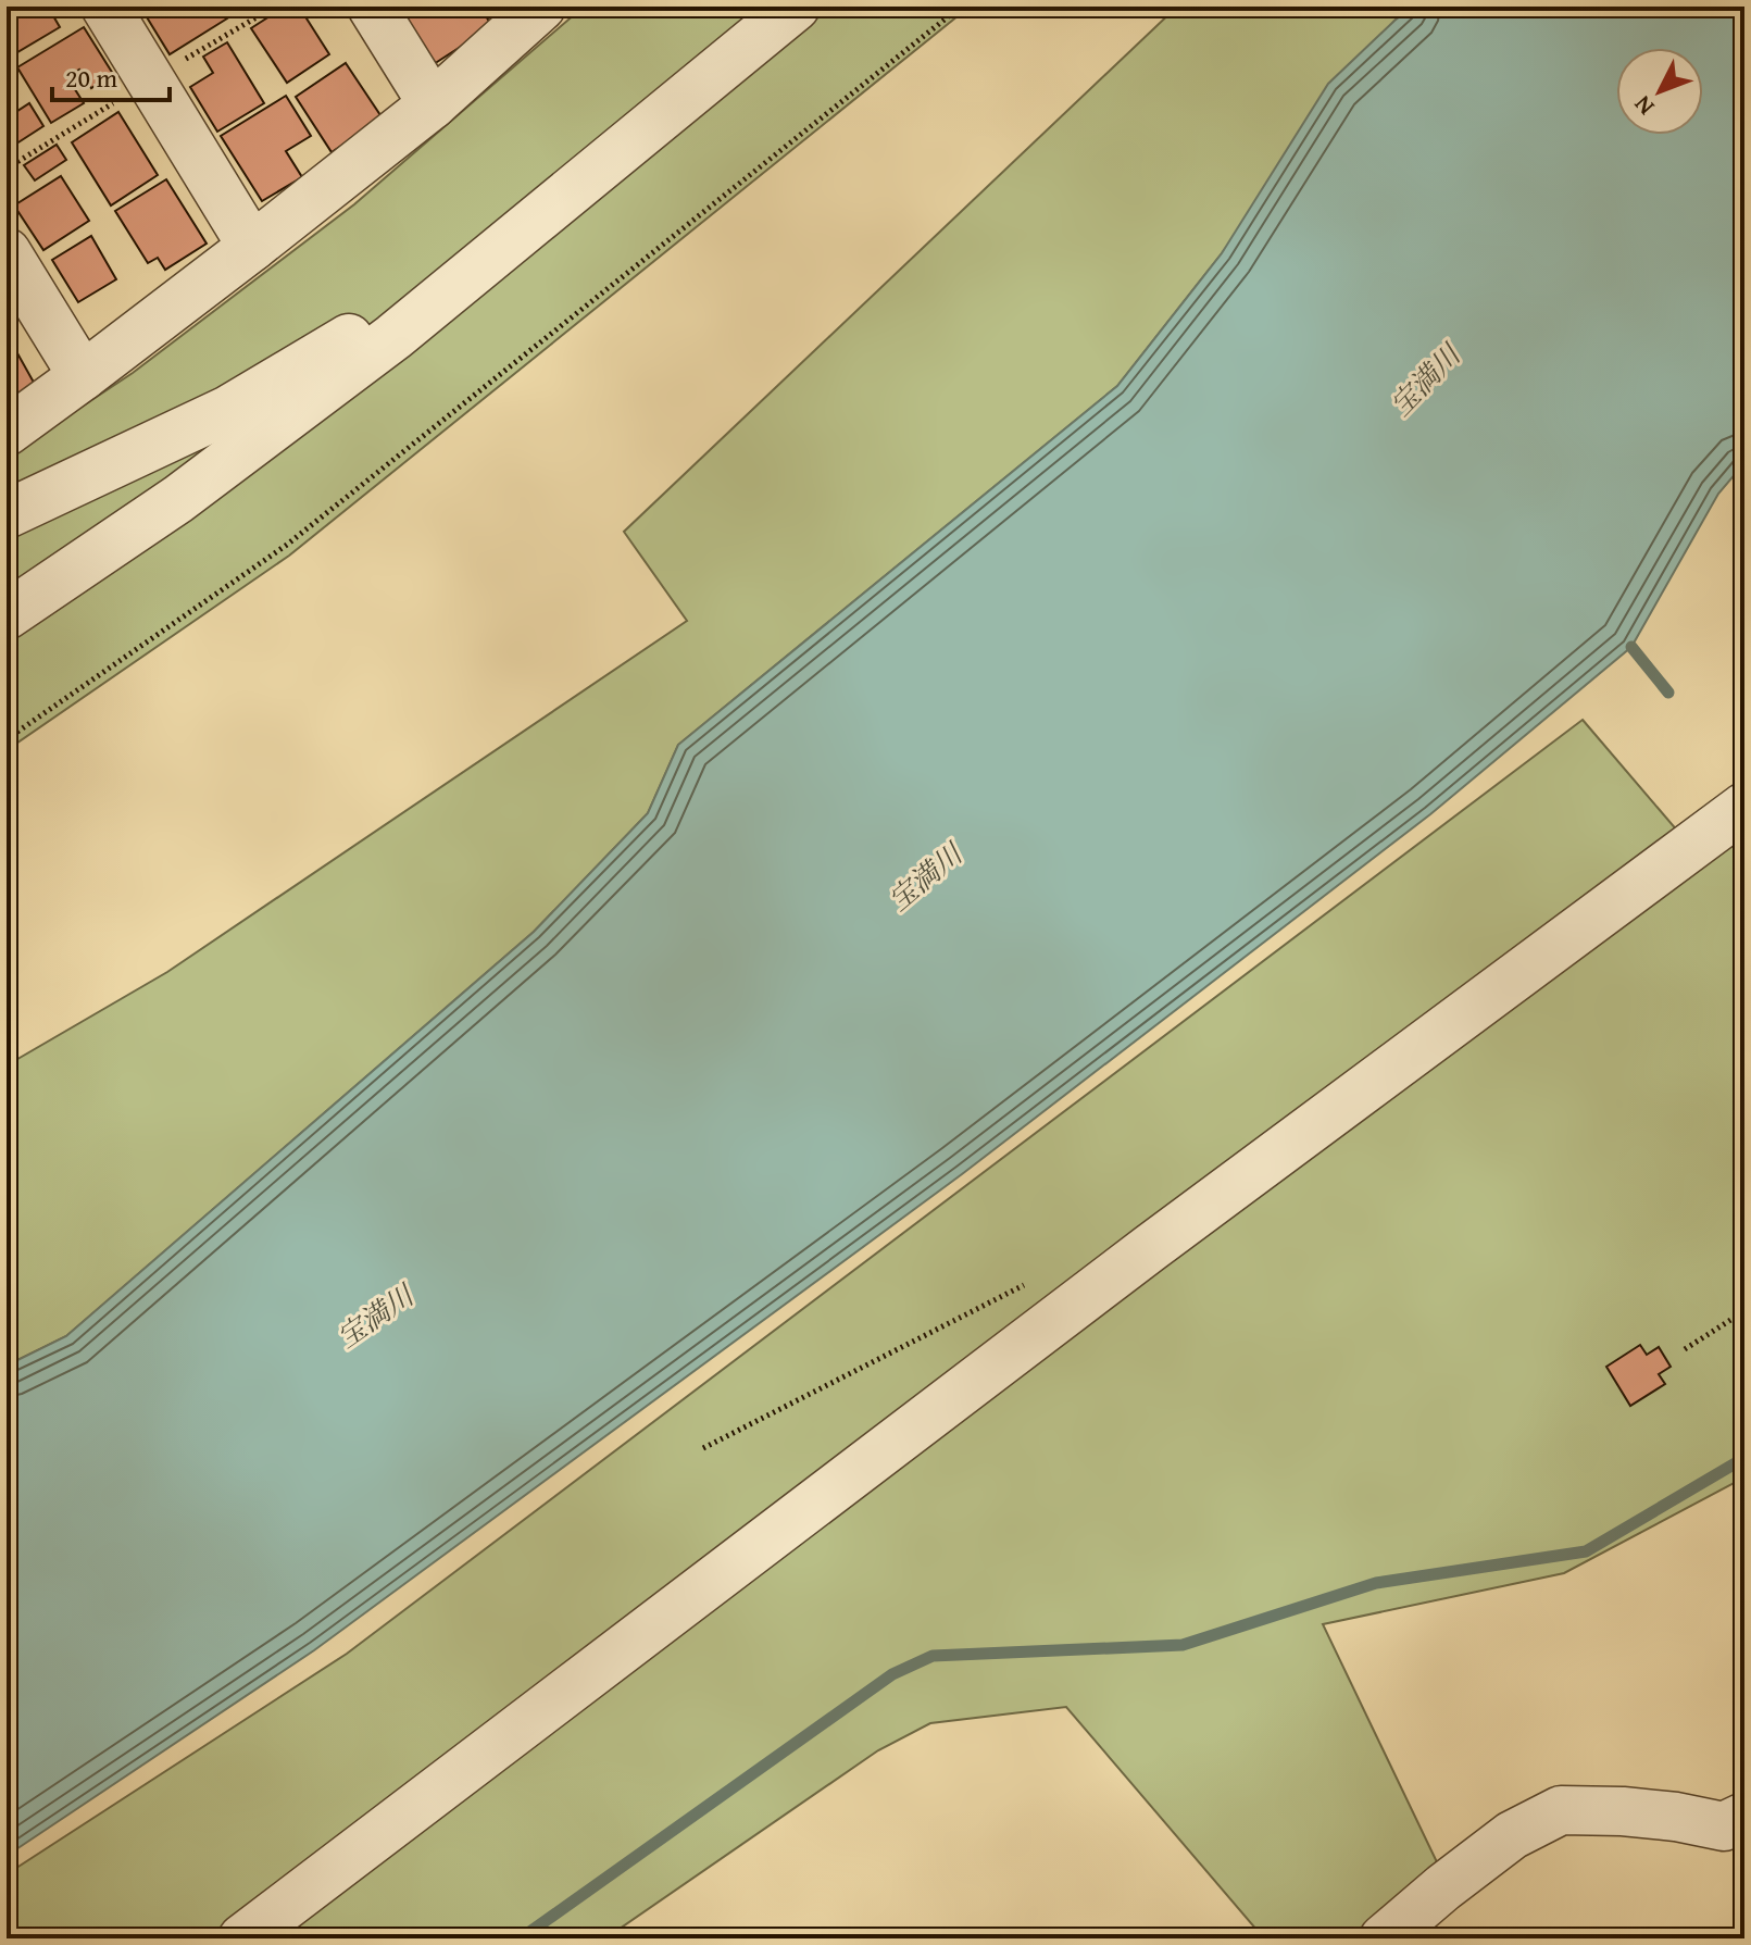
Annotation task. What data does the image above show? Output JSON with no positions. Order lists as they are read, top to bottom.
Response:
{
  "water": ["宝満川"],
  "scale_bar": "20 m",
  "north": "bottom left"
}
